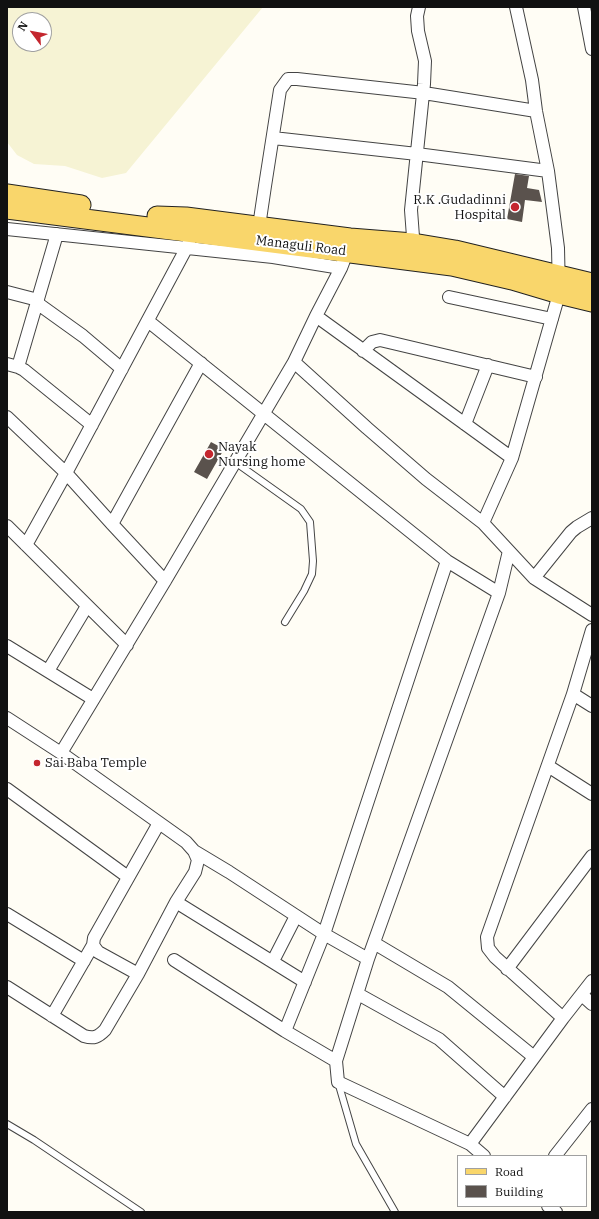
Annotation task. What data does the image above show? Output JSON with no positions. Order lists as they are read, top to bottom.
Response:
{
  "streets": {
    "main road": ["Managuli Road"]
  },
  "places": ["R.K .Gudadinni Hospital", "Nayak Nursing home", "Sai Baba Temple"],
  "legend": ["Road", "Building"],
  "north": "top left"
}
